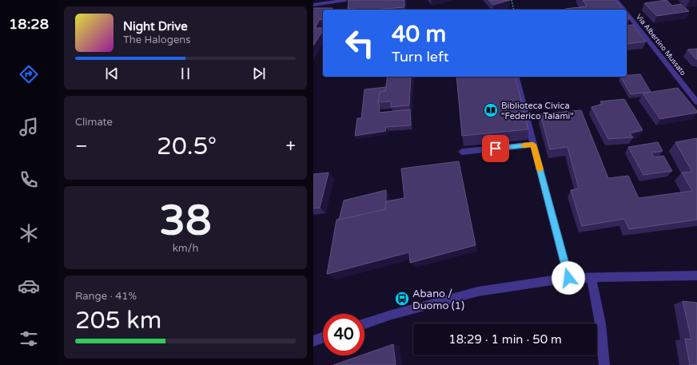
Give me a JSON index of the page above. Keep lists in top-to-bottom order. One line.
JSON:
{"streets":{"street":["Via Albertino Mussato"]},"places":{"library":["Biblioteca Civica \"Federico Talami\""],"bus stop":["Abano / Duomo (1)"]},"page":{"tabs":"18:28","turn":["40 m","Turn left"],"song":["Night Drive","The Halogens"],"tile":["Climate",["38","km/h"],["Range · 41%","205 km"]],"heat":["−","20.5°","+"],"limit":"40","trip":"18:29 · 1 min · 50 m"}}
